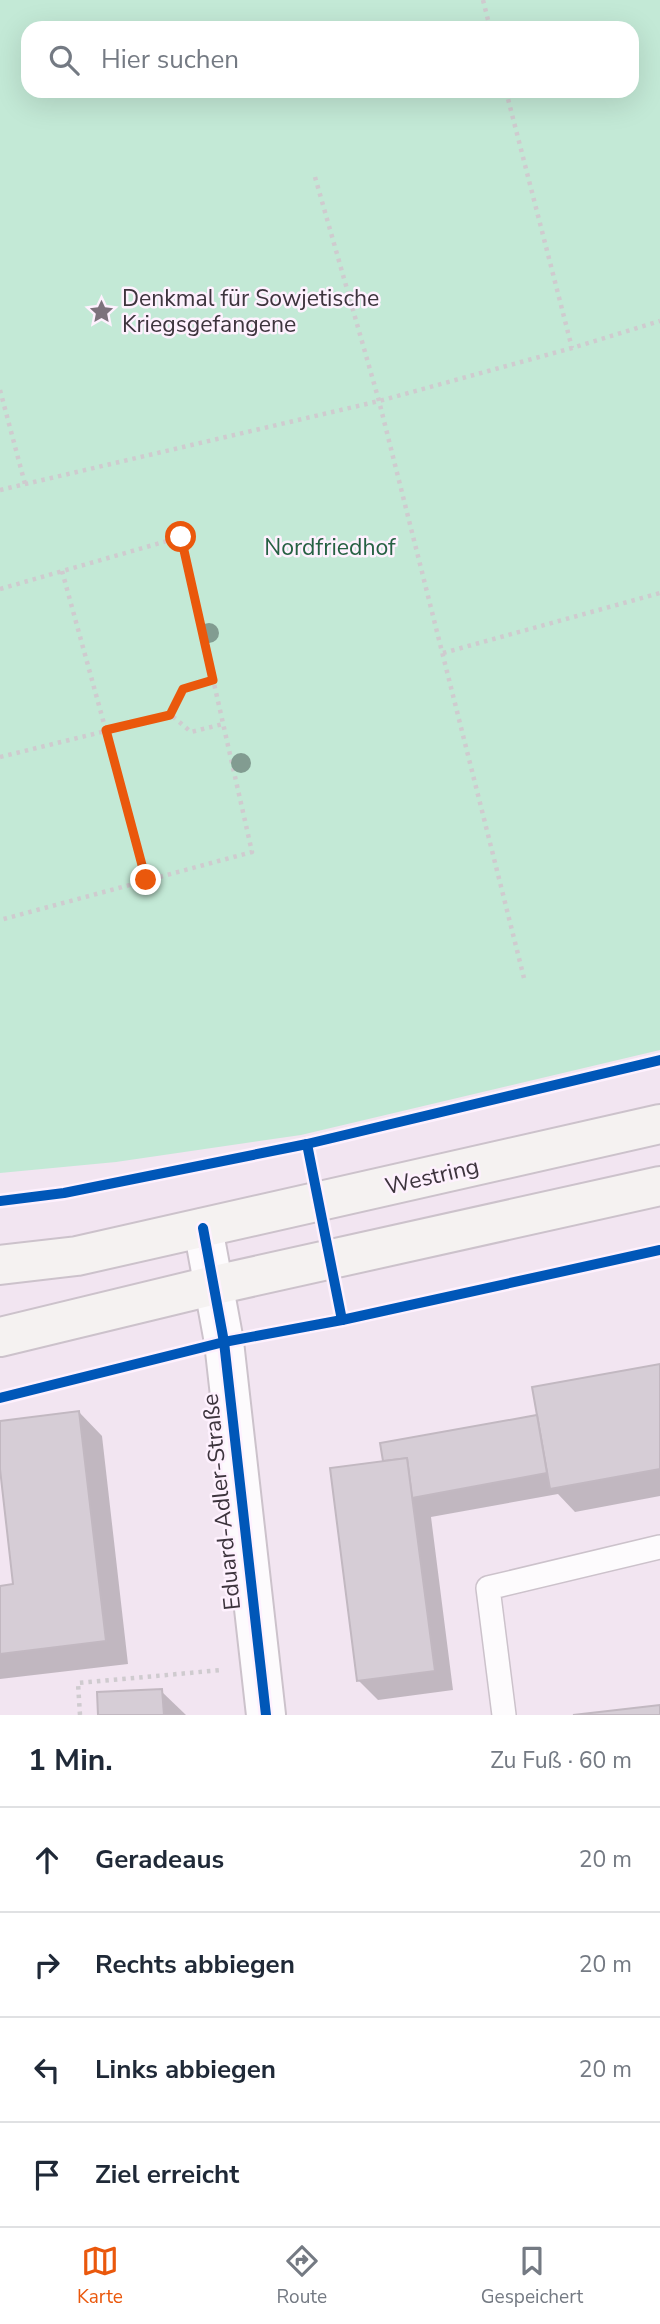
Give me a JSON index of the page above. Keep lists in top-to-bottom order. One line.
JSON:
{"streets":{"main road":["Westring"],"street":["Eduard-Adler-Straße"]},"parks":["Nordfriedhof"],"places":{"place":["Denkmal für Sowjetische Kriegsgefangene"]},"page":{"search":"Hier suchen","heading":["1 Min.","Zu Fuß · 60 m"],"list":[["Geradeaus","20 m"],["Rechts abbiegen","20 m"],["Links abbiegen","20 m"],"Ziel erreicht"],"nav":["Karte","Route","Gespeichert"]}}
